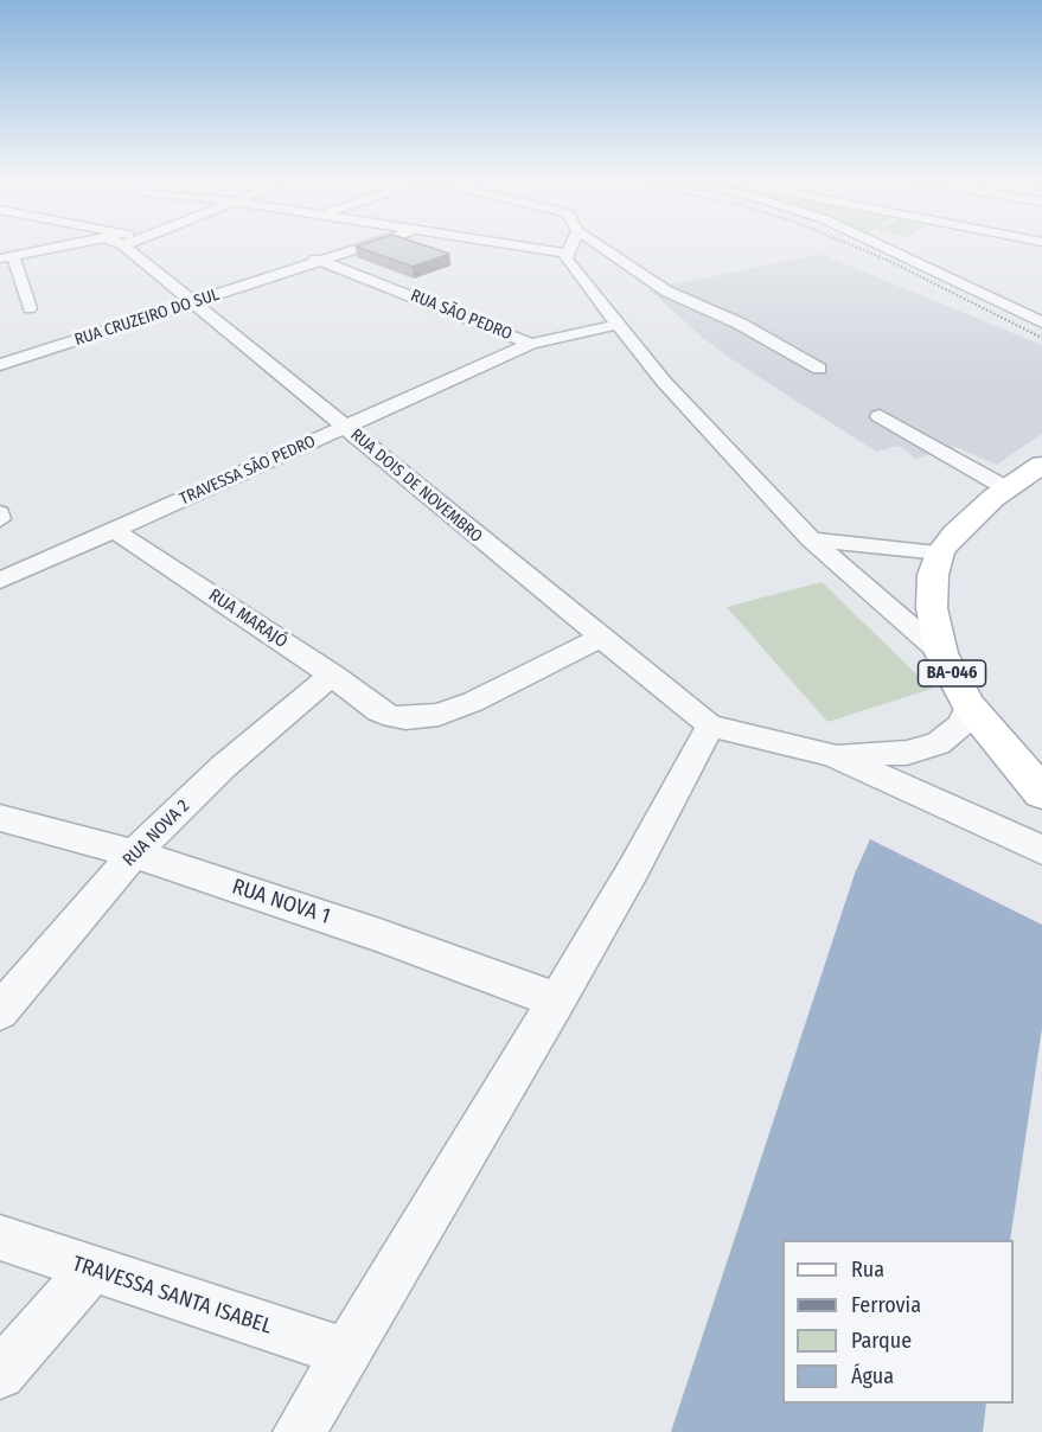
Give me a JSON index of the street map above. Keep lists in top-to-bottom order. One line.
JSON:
{"streets":{"main road":["BA-046"],"street":["RUA SÃO PEDRO","RUA CRUZEIRO DO SUL","TRAVESSA SÃO PEDRO","RUA DOIS DE NOVEMBRO","RUA MARAJÓ","RUA NOVA 2","RUA NOVA 1","TRAVESSA SANTA ISABEL"]},"crossings":[["RUA SÃO PEDRO","RUA CRUZEIRO DO SUL"],["RUA SÃO PEDRO","TRAVESSA SÃO PEDRO"],["RUA CRUZEIRO DO SUL","RUA DOIS DE NOVEMBRO"],["TRAVESSA SÃO PEDRO","RUA DOIS DE NOVEMBRO"],["TRAVESSA SÃO PEDRO","RUA MARAJÓ"],["RUA DOIS DE NOVEMBRO","RUA MARAJÓ"],["RUA MARAJÓ","RUA NOVA 2"],["RUA NOVA 2","RUA NOVA 1"]],"legend":["Rua","Ferrovia","Parque","Água"]}
